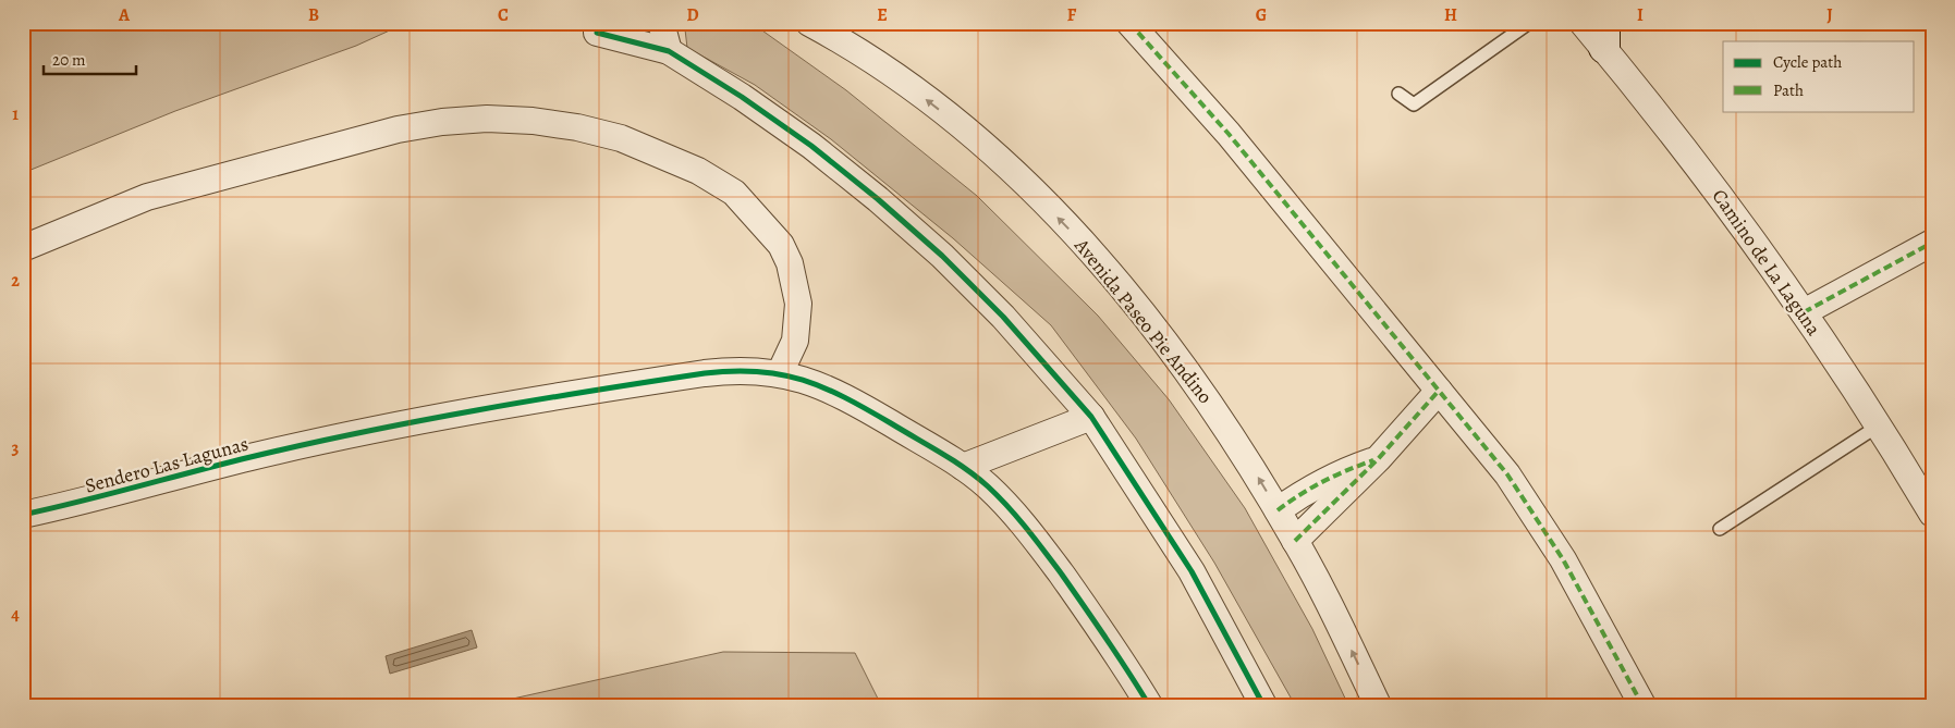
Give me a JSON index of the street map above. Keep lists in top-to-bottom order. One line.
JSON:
{"streets":{"street":["Camino de La Laguna","Avenida Paseo Pie Andino","Sendero Las Lagunas"]},"legend":["Cycle path","Path"],"scale_bar":"20 m","grid":{"columns":["A","B","C","D","E","F","G","H","I","J"],"rows":["1","2","3","4"]}}
